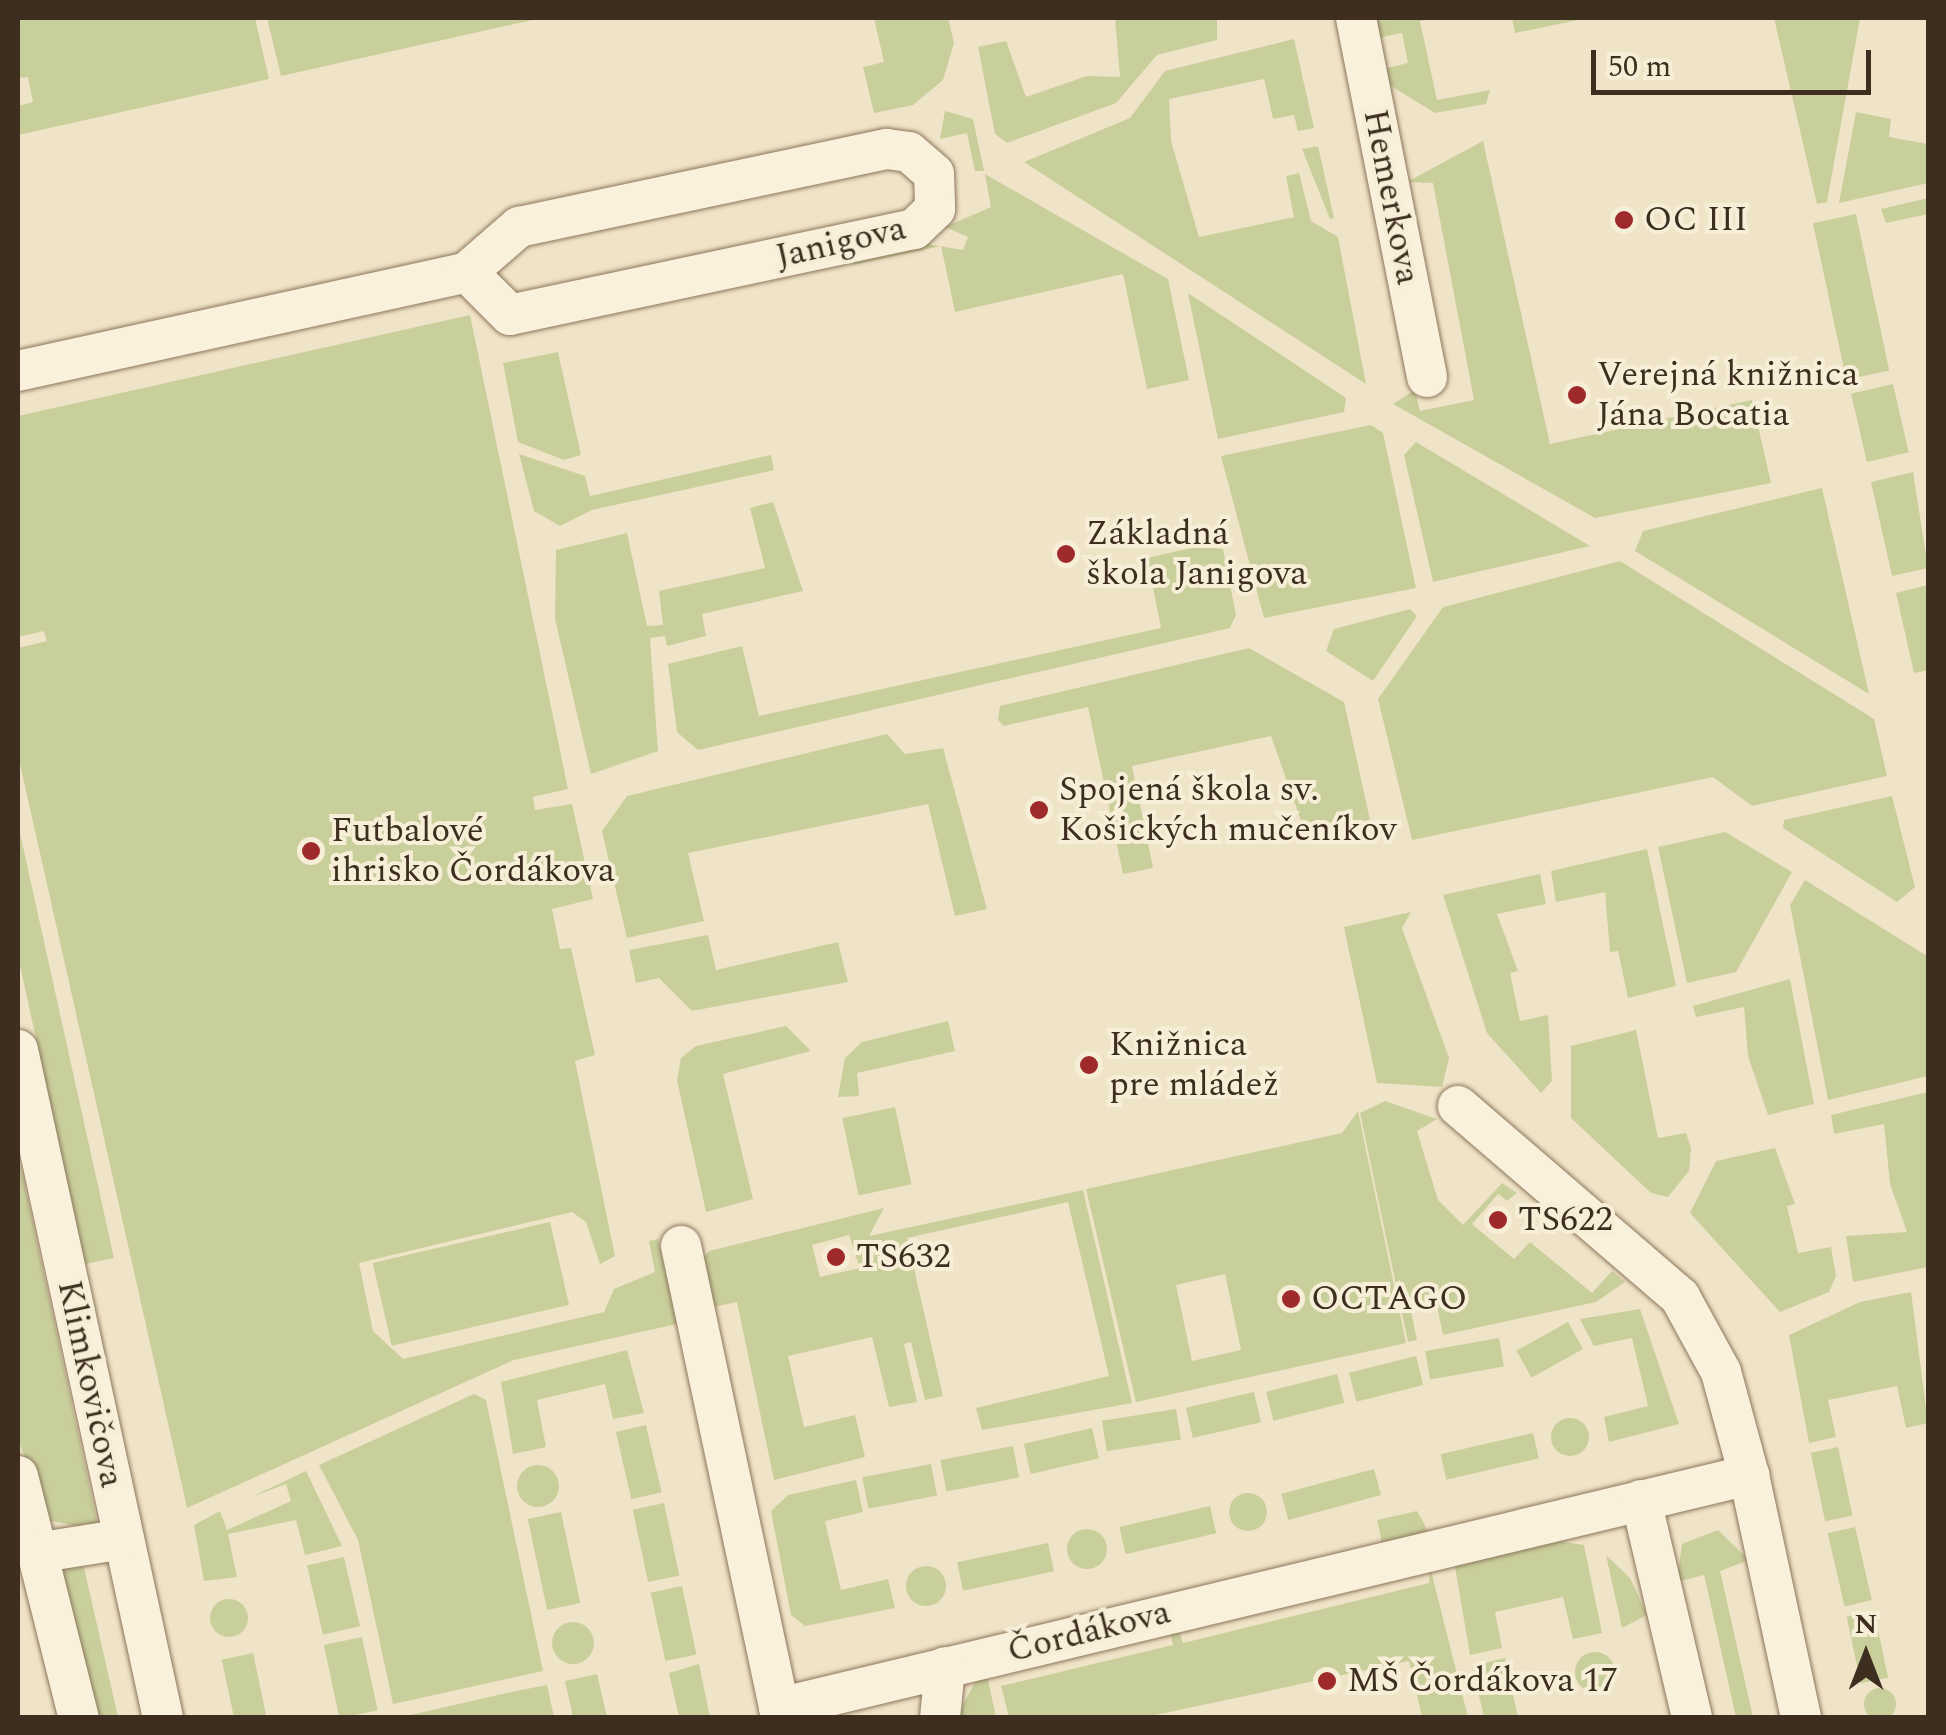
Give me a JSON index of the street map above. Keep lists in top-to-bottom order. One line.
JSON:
{"streets":{"street":["Hemerkova","Janigova","Klimkovičova","Čordákova"]},"places":["OC III","Verejná knižnica Jána Bocatia","Základná škola Janigova","Spojená škola sv. Košických mučeníkov","Futbalové ihrisko Čordákova","Knižnica pre mládež","TS622","TS632","OCTAGO","MŠ Čordákova 17"],"scale_bar":"50 m","north":"top"}
